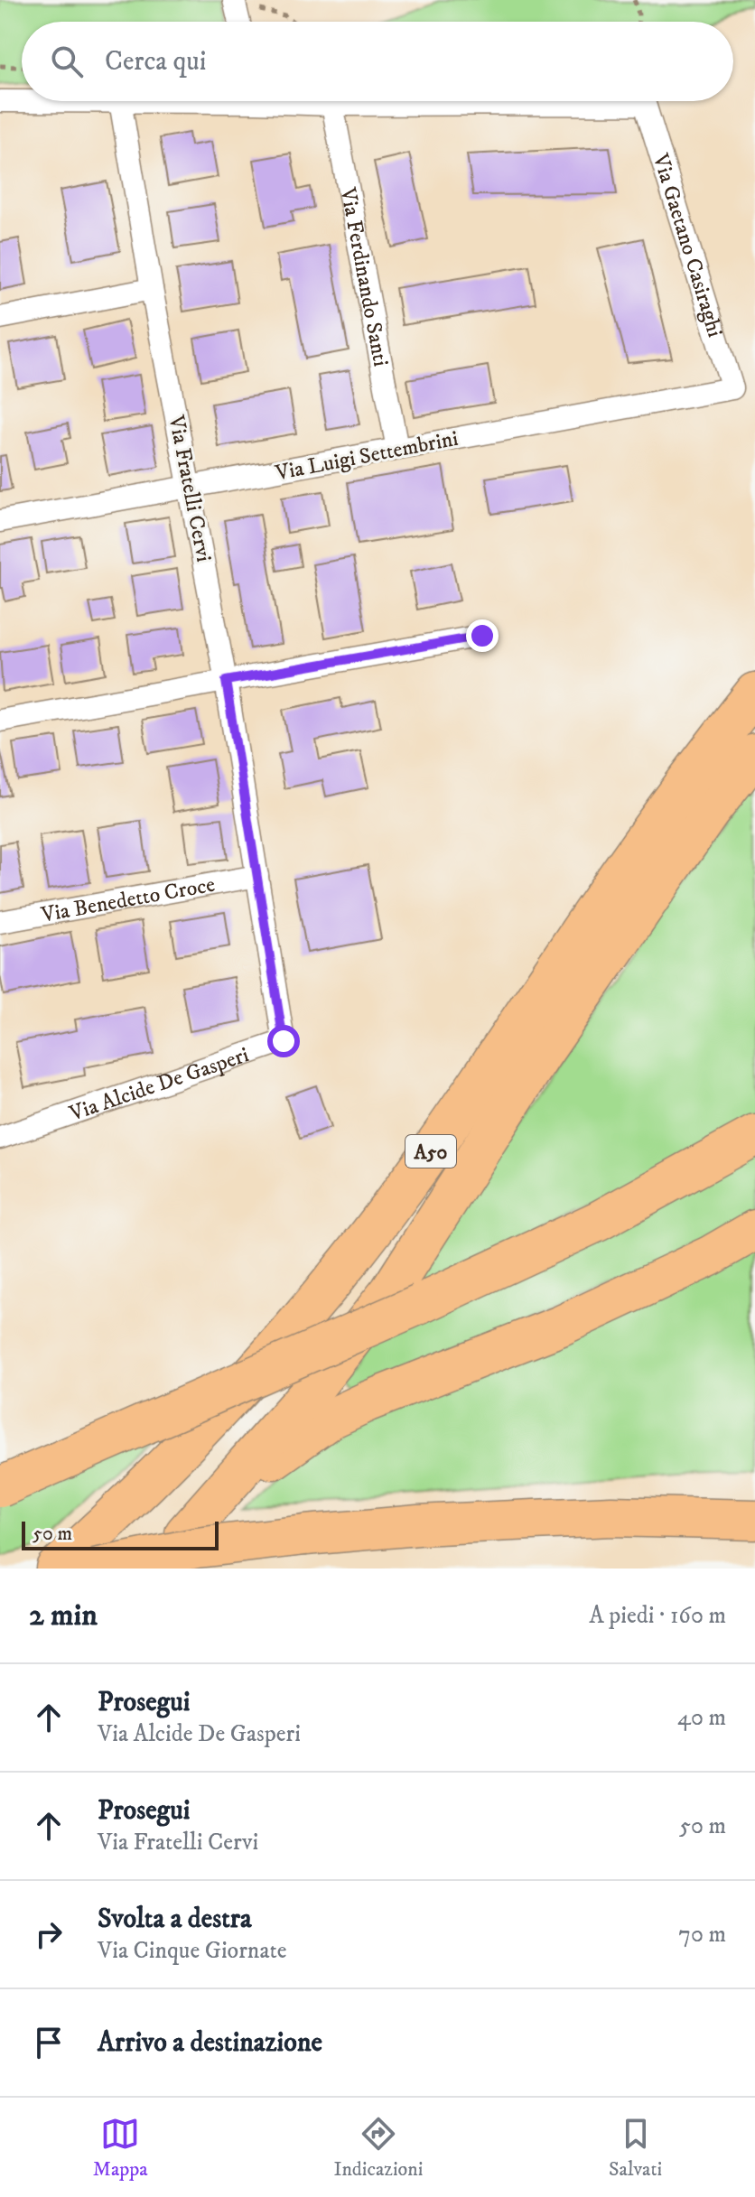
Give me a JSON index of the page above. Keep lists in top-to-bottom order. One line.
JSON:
{"streets":{"highway":["A50"],"street":["Via Gaetano Casiraghi","Via Ferdinando Santi","Via Luigi Settembrini","Via Fratelli Cervi","Via Benedetto Croce","Via Alcide De Gasperi"]},"crossings":[["Via Gaetano Casiraghi","Via Ferdinando Santi"],["Via Gaetano Casiraghi","Via Luigi Settembrini"],["Via Ferdinando Santi","Via Luigi Settembrini"],["Via Luigi Settembrini","Via Fratelli Cervi"],["Via Fratelli Cervi","Via Benedetto Croce"],["Via Fratelli Cervi","Via Alcide De Gasperi"],["Via Benedetto Croce","Via Alcide De Gasperi"]],"scale_bar":"50 m","page":{"search":"Cerca qui","scale":"50 m","heading":["2 min","A piedi · 160 m"],"list":[["Prosegui","Via Alcide De Gasperi","40 m"],["Prosegui","Via Fratelli Cervi","50 m"],["Svolta a destra","Via Cinque Giornate","70 m"],"Arrivo a destinazione"],"nav":["Mappa","Indicazioni","Salvati"]}}
